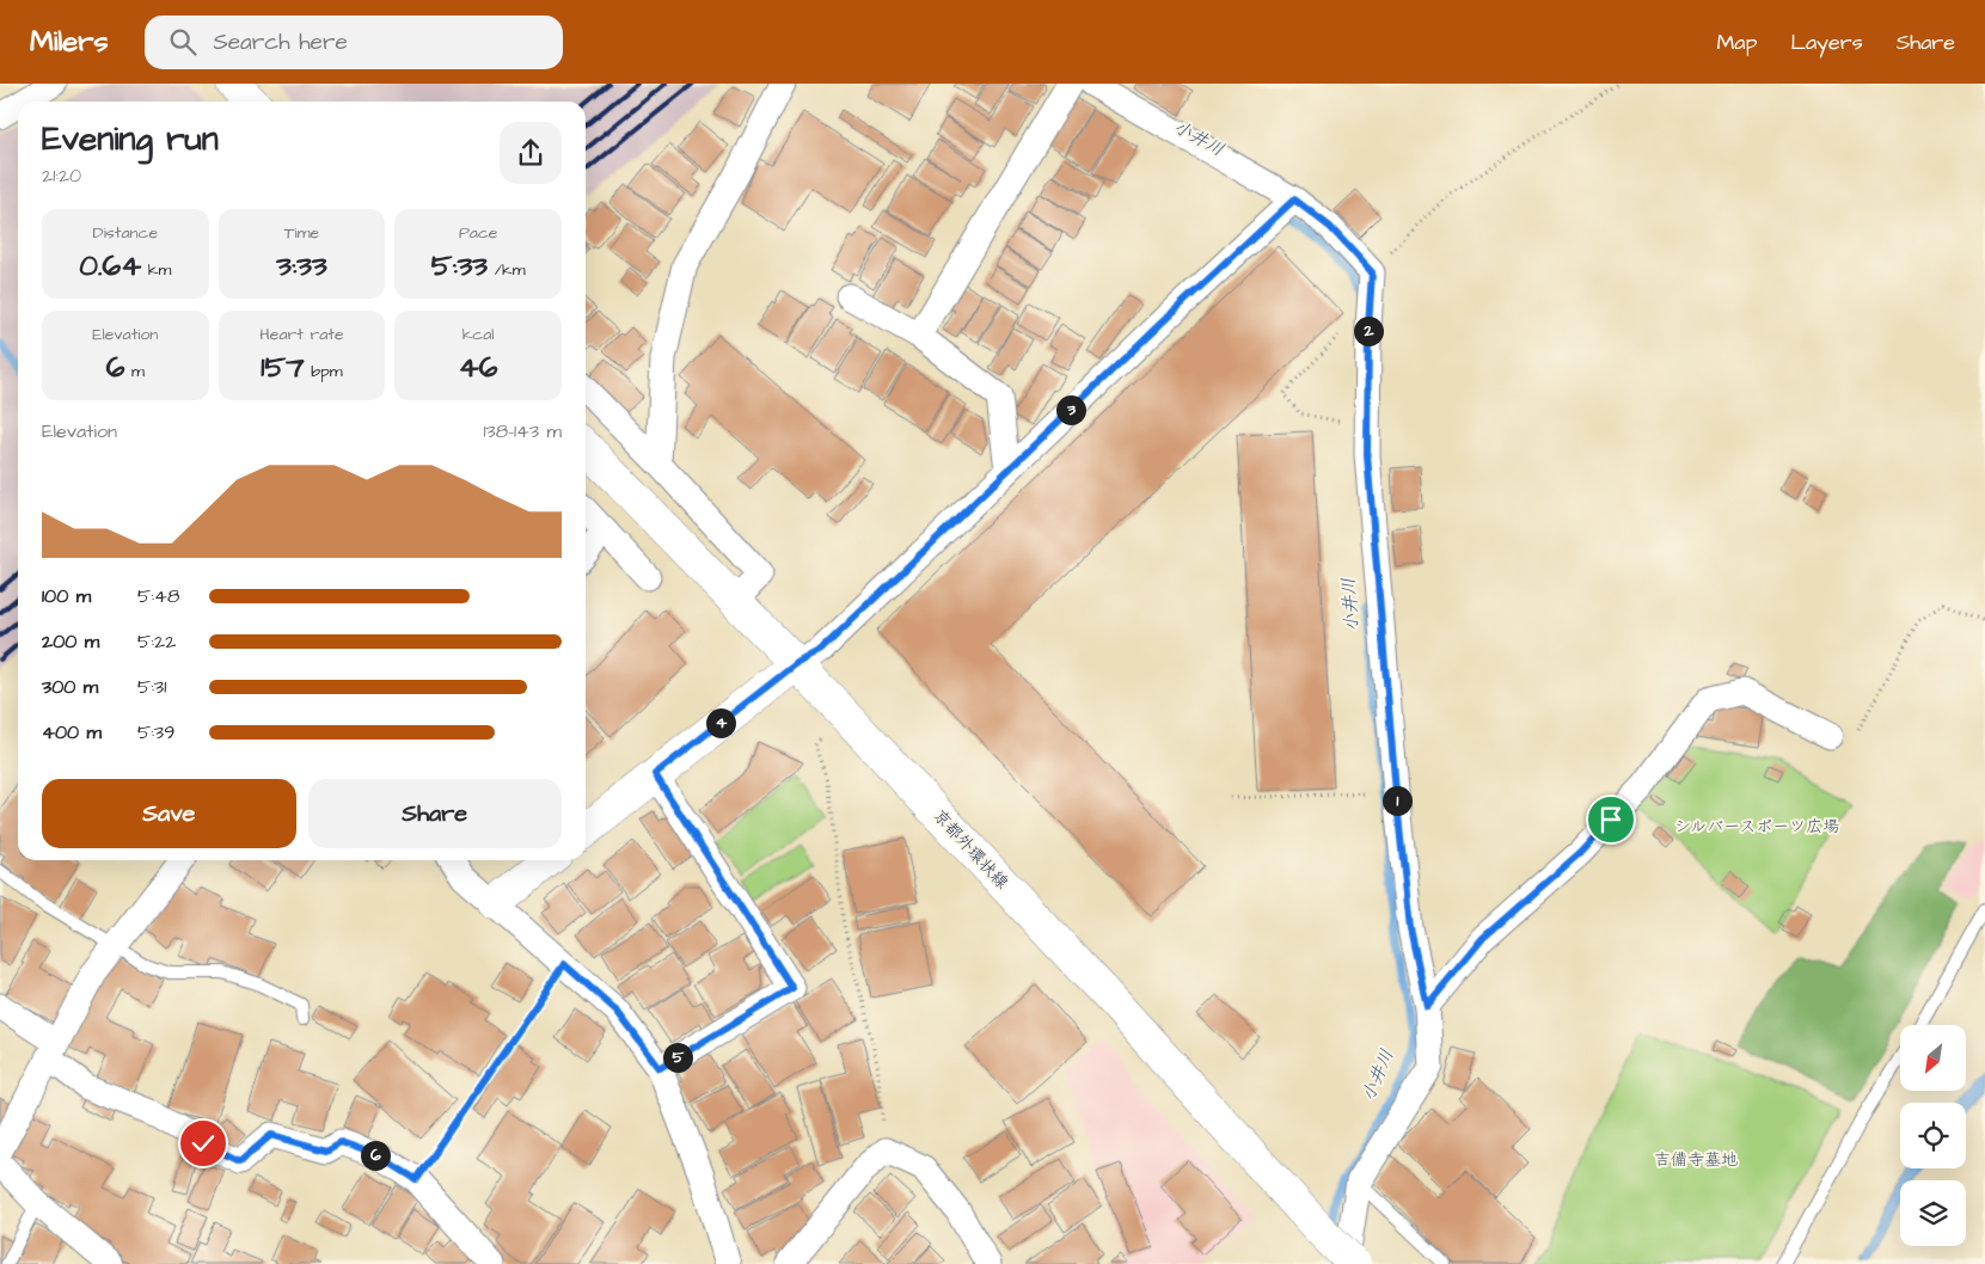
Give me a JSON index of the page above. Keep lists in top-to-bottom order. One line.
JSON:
{"streets":{"main road":["京都外環状線"]},"water":["小井川"],"parks":["シルバースポーツ広場","吉備寺墓地"],"north":"bottom left","page":{"header":"Milers","search":"Search here","nav":["Map","Layers","Share"],"heading":["Evening run","21:20"],"stats":[["Distance","0.64 km"],["Time","3:33"],["Pace","5:33 /km"],["Elevation","6 m"],["Heart rate","157 bpm"],["kcal","46"]],"pins":["2","3","4","1","5","6"],"chart":["Elevation","138–143 m"],"list":[{"name":"100 m","note":"5:48"},{"name":"200 m","note":"5:22"},{"name":"300 m","note":"5:31"},{"name":"400 m","note":"5:39"}],"buttons":["Save","Share"]}}
